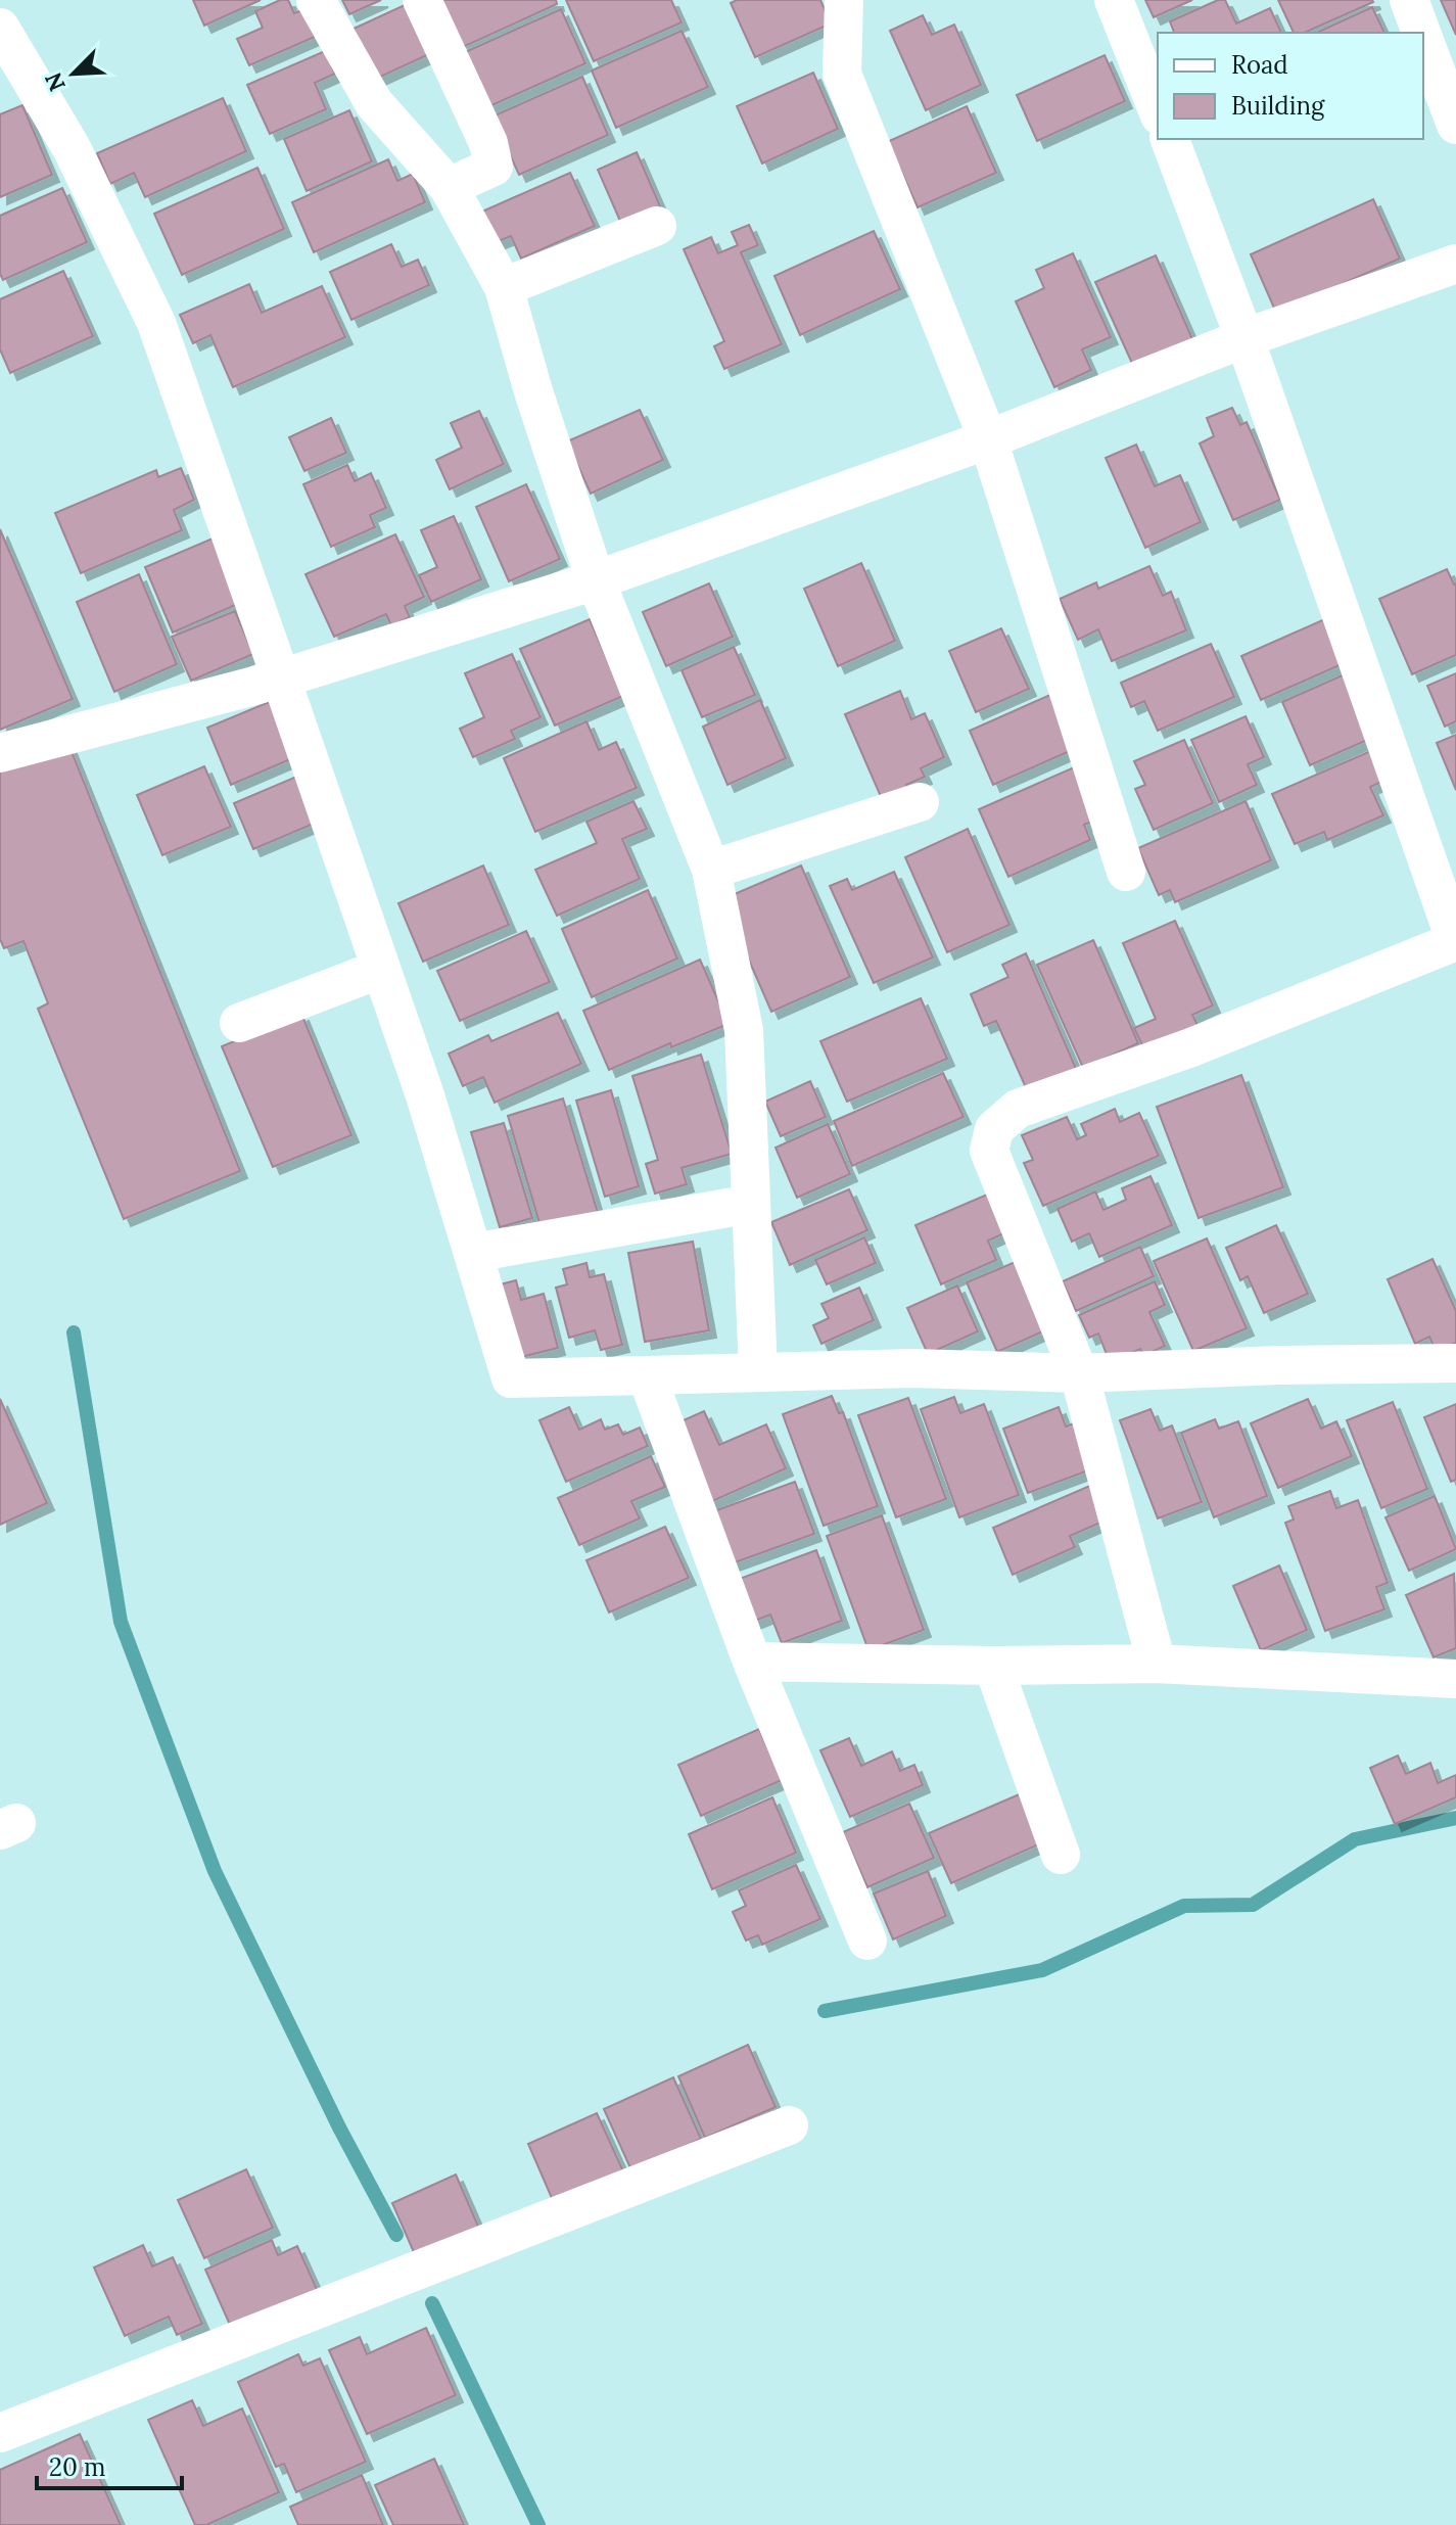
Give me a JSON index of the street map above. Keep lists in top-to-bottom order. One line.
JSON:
{"legend":["Road","Building"],"scale_bar":"20 m","north":"bottom left"}
